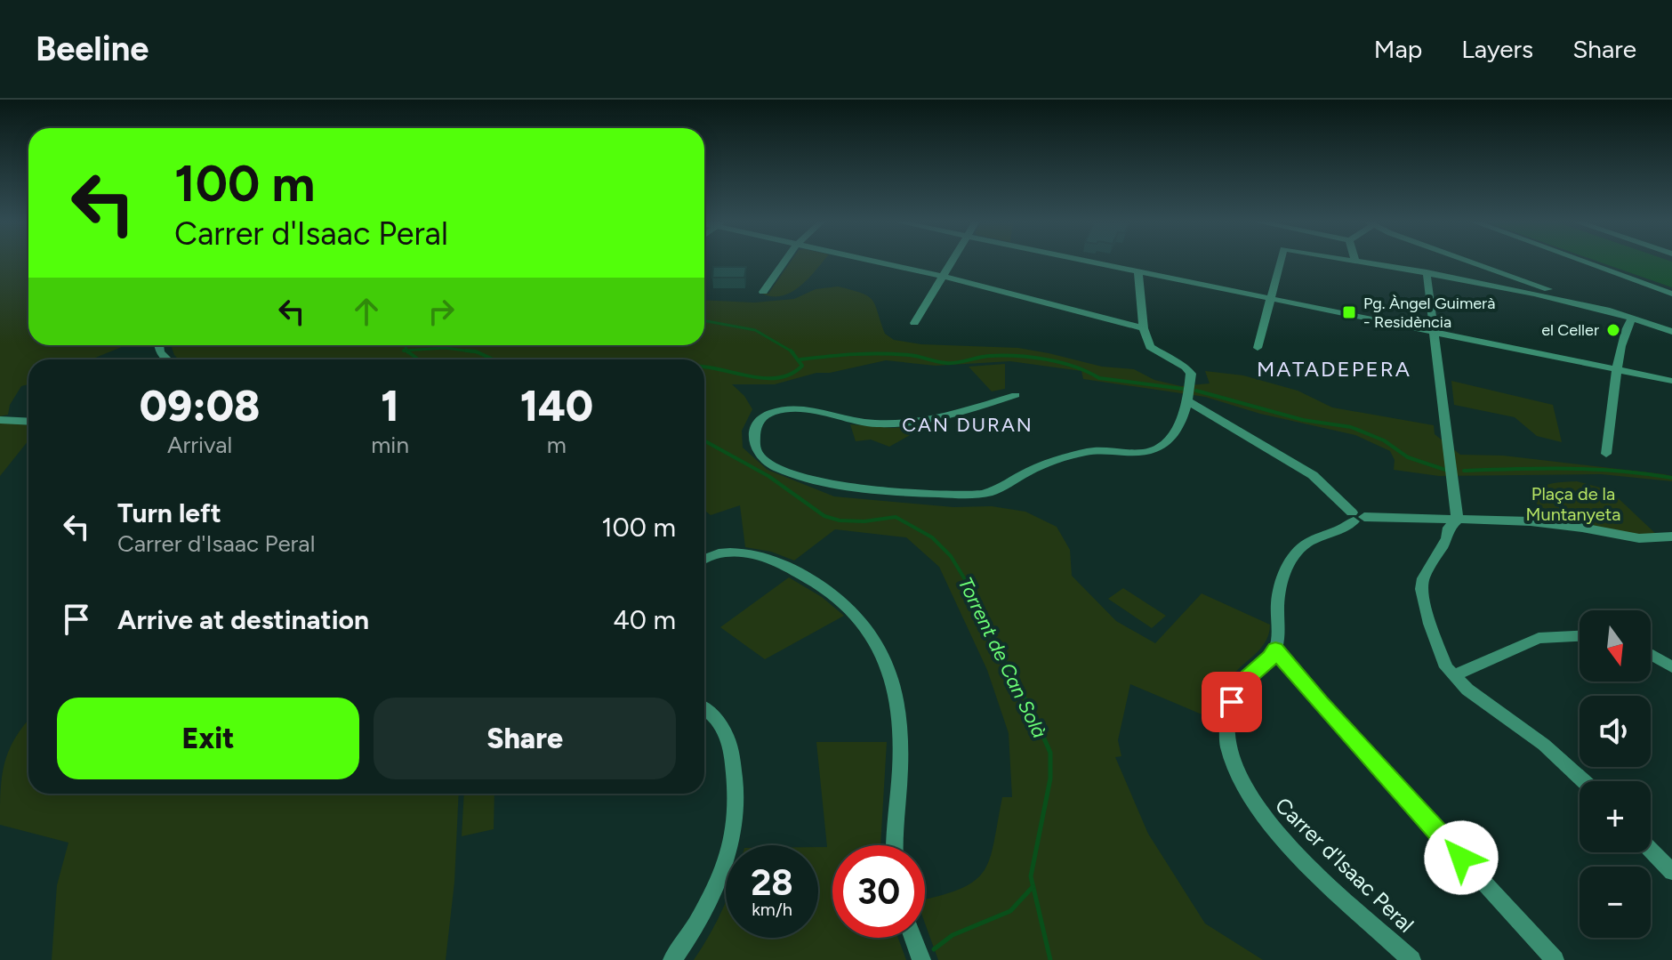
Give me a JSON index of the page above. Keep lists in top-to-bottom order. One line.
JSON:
{"streets":{"street":["Carrer d'Isaac Peral"]},"districts":["MATADEPERA","CAN DURAN"],"water":["Torrent de Can Solà"],"parks":["Plaça de la Muntanyeta"],"places":{"transit":["Pg. Àngel Guimerà - Residència"],"other":["el Celler"]},"north":"bottom","page":{"header":"Beeline","nav":["Map","Layers","Share"],"turn":["100 m","Carrer d'Isaac Peral"],"eta":["09:08","Arrival","1","min","140","m"],"list":[{"name":"Turn left","note":"Carrer d'Isaac Peral","value":"100 m"},{"name":"Arrive at destination","value":"40 m"}],"map_buttons":["+","−"],"buttons":["Exit","Share"],"speed":"28 km/h","limit":"30"}}
